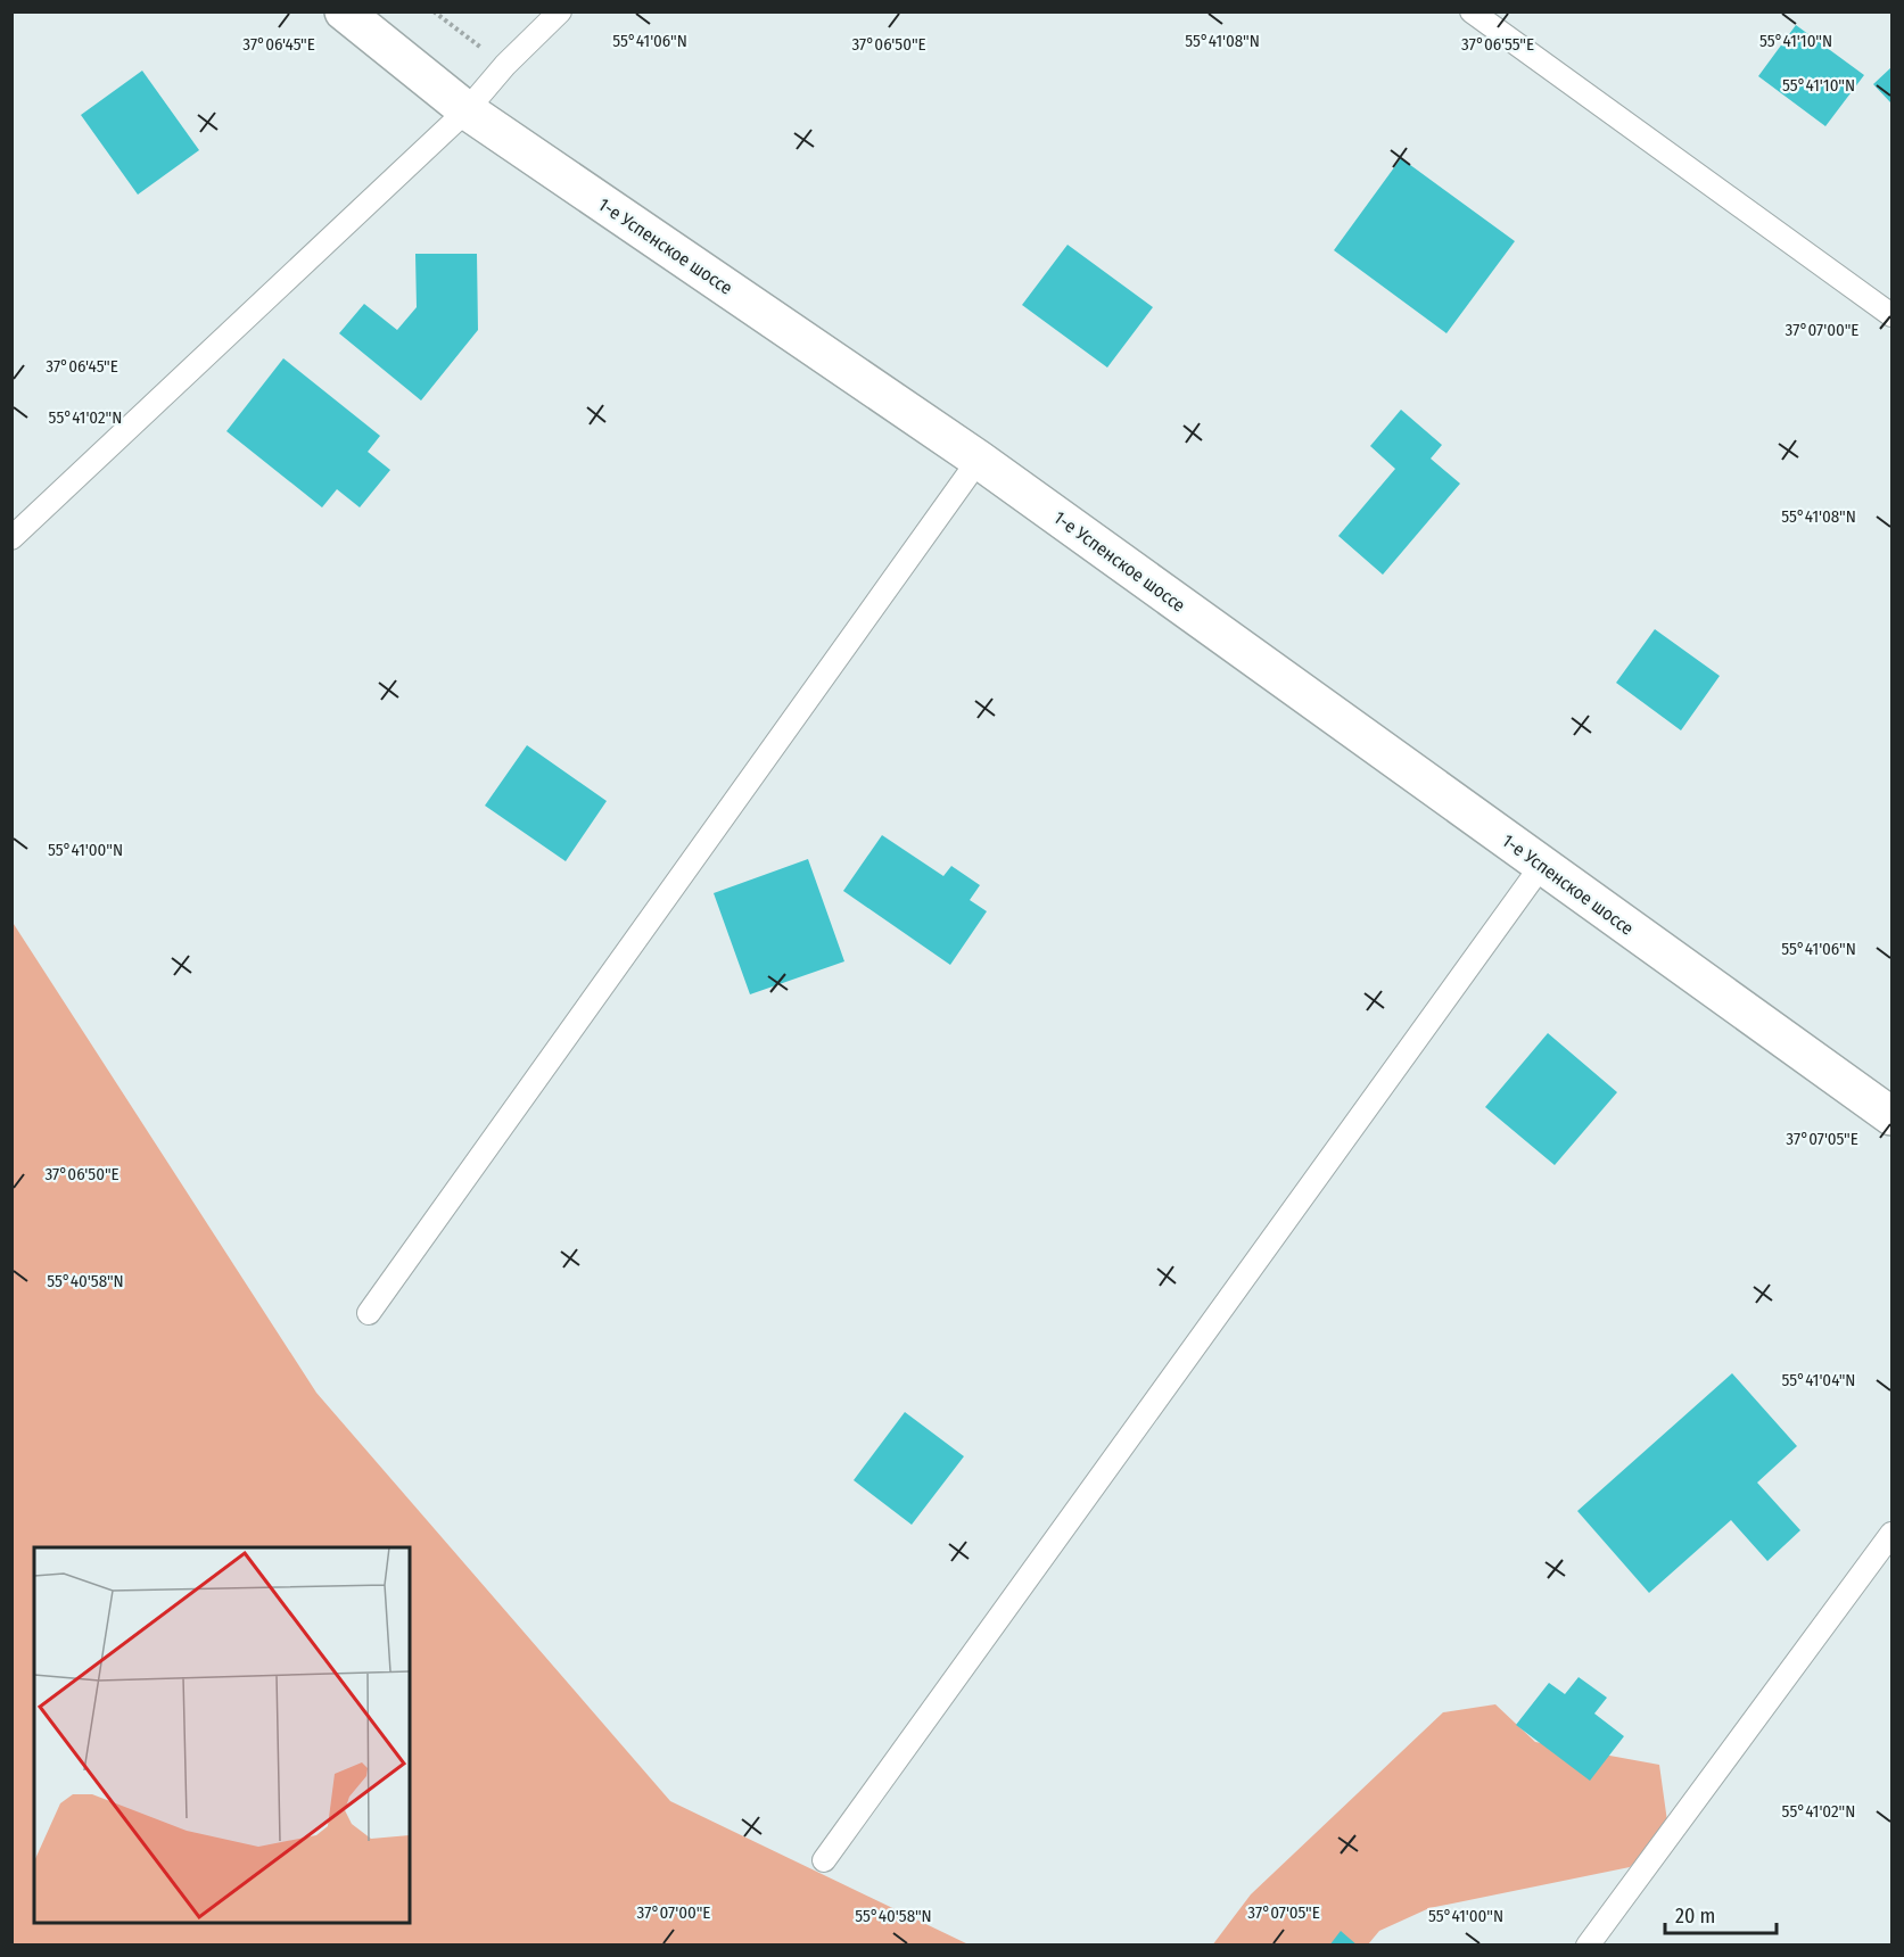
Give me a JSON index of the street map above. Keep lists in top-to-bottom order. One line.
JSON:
{"streets":{"main road":["1-е Успенское шоссе"]},"scale_bar":"20 m","coordinates":["55°41'10\"N","55°41'06\"N","55°41'08\"N","37°06'45\"E","37°06'50\"E","37°06'55\"E","37°07'00\"E","55°41'02\"N","55°41'00\"N","37°07'05\"E","55°40'58\"N","55°41'04\"N"]}
